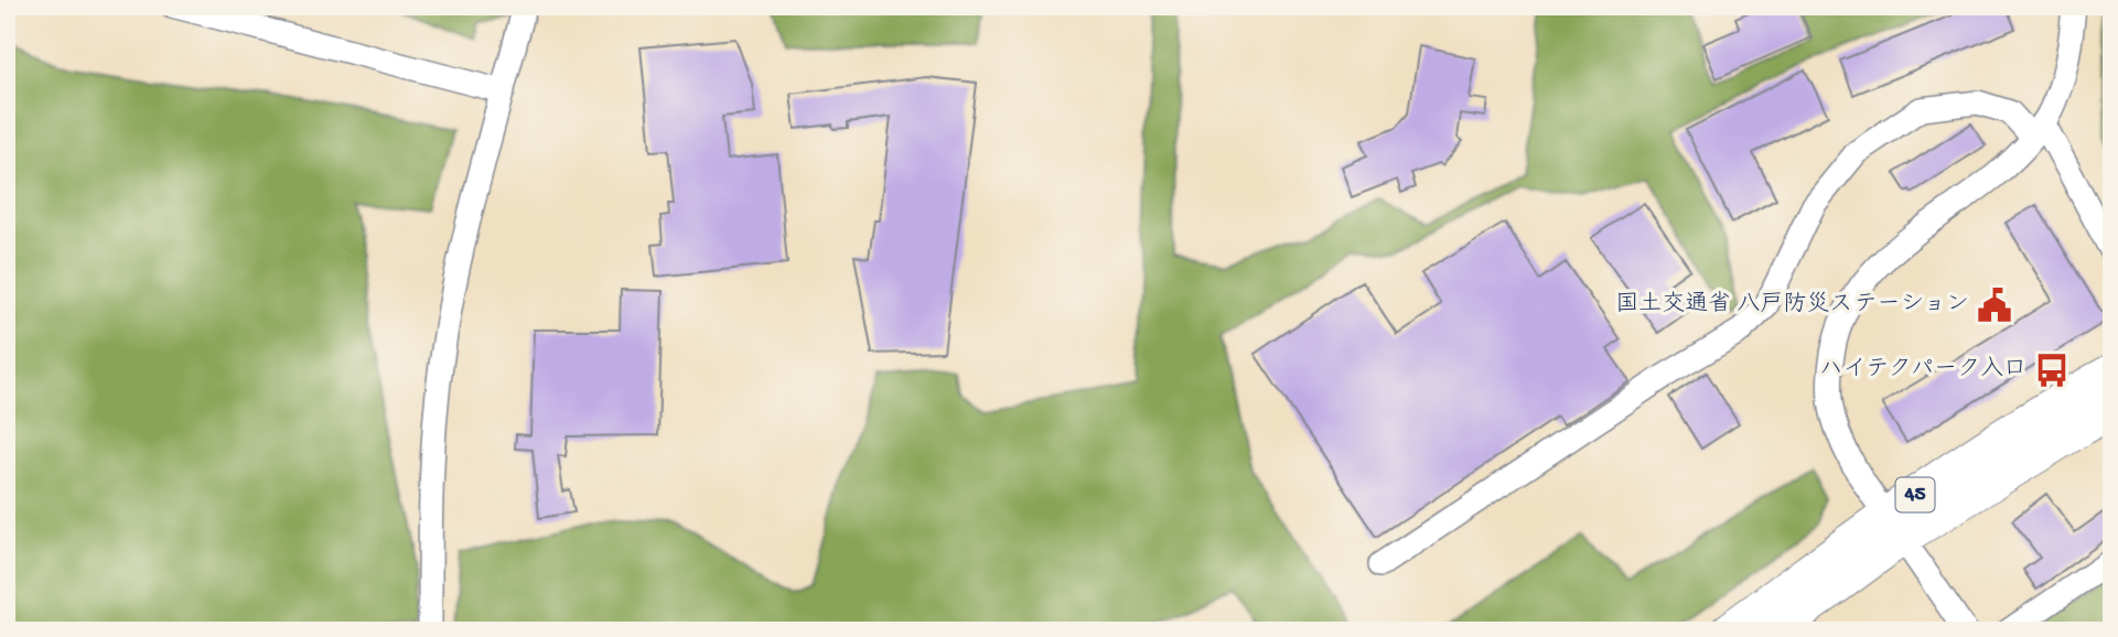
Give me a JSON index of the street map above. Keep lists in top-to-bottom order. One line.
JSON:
{"streets":{"highway":["45"]},"places":{"public building":["国土交通省 八戸防災ステーション"],"bus stop":["ハイテクパーク入口"]}}
